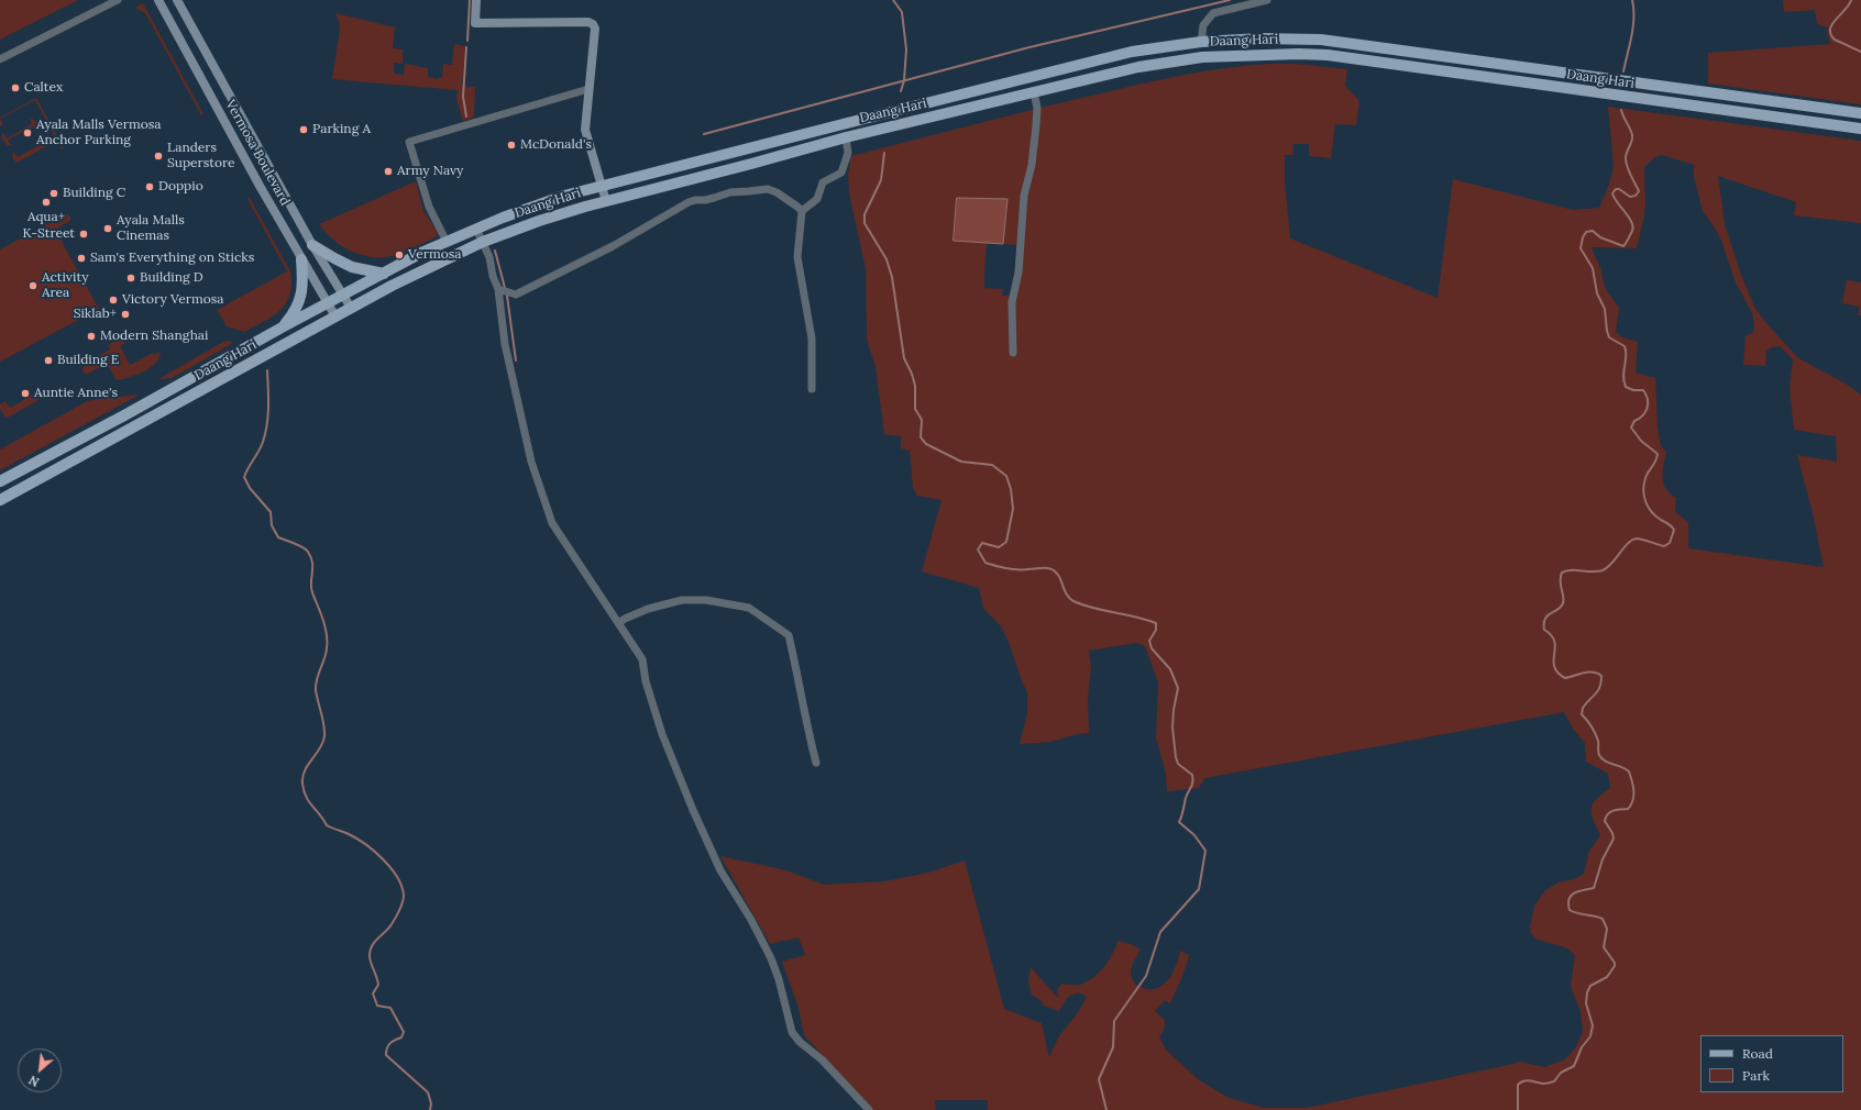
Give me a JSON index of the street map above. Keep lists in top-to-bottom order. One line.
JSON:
{"streets":{"main road":["Daang Hari","Vermosa Boulevard"]},"crossings":[["Daang Hari","Vermosa Boulevard"]],"places":["Caltex","Parking A","Ayala Malls Vermosa Anchor Parking","McDonald's","Landers Superstore","Army Navy","Doppio","Building C","Aqua+","Ayala Malls Cinemas","K-Street","Vermosa","Sam's Everything on Sticks","Building D","Activity Area","Victory Vermosa","Siklab+","Modern Shanghai","Building E","Auntie Anne's"],"legend":["Road","Park"],"north":"bottom left"}
